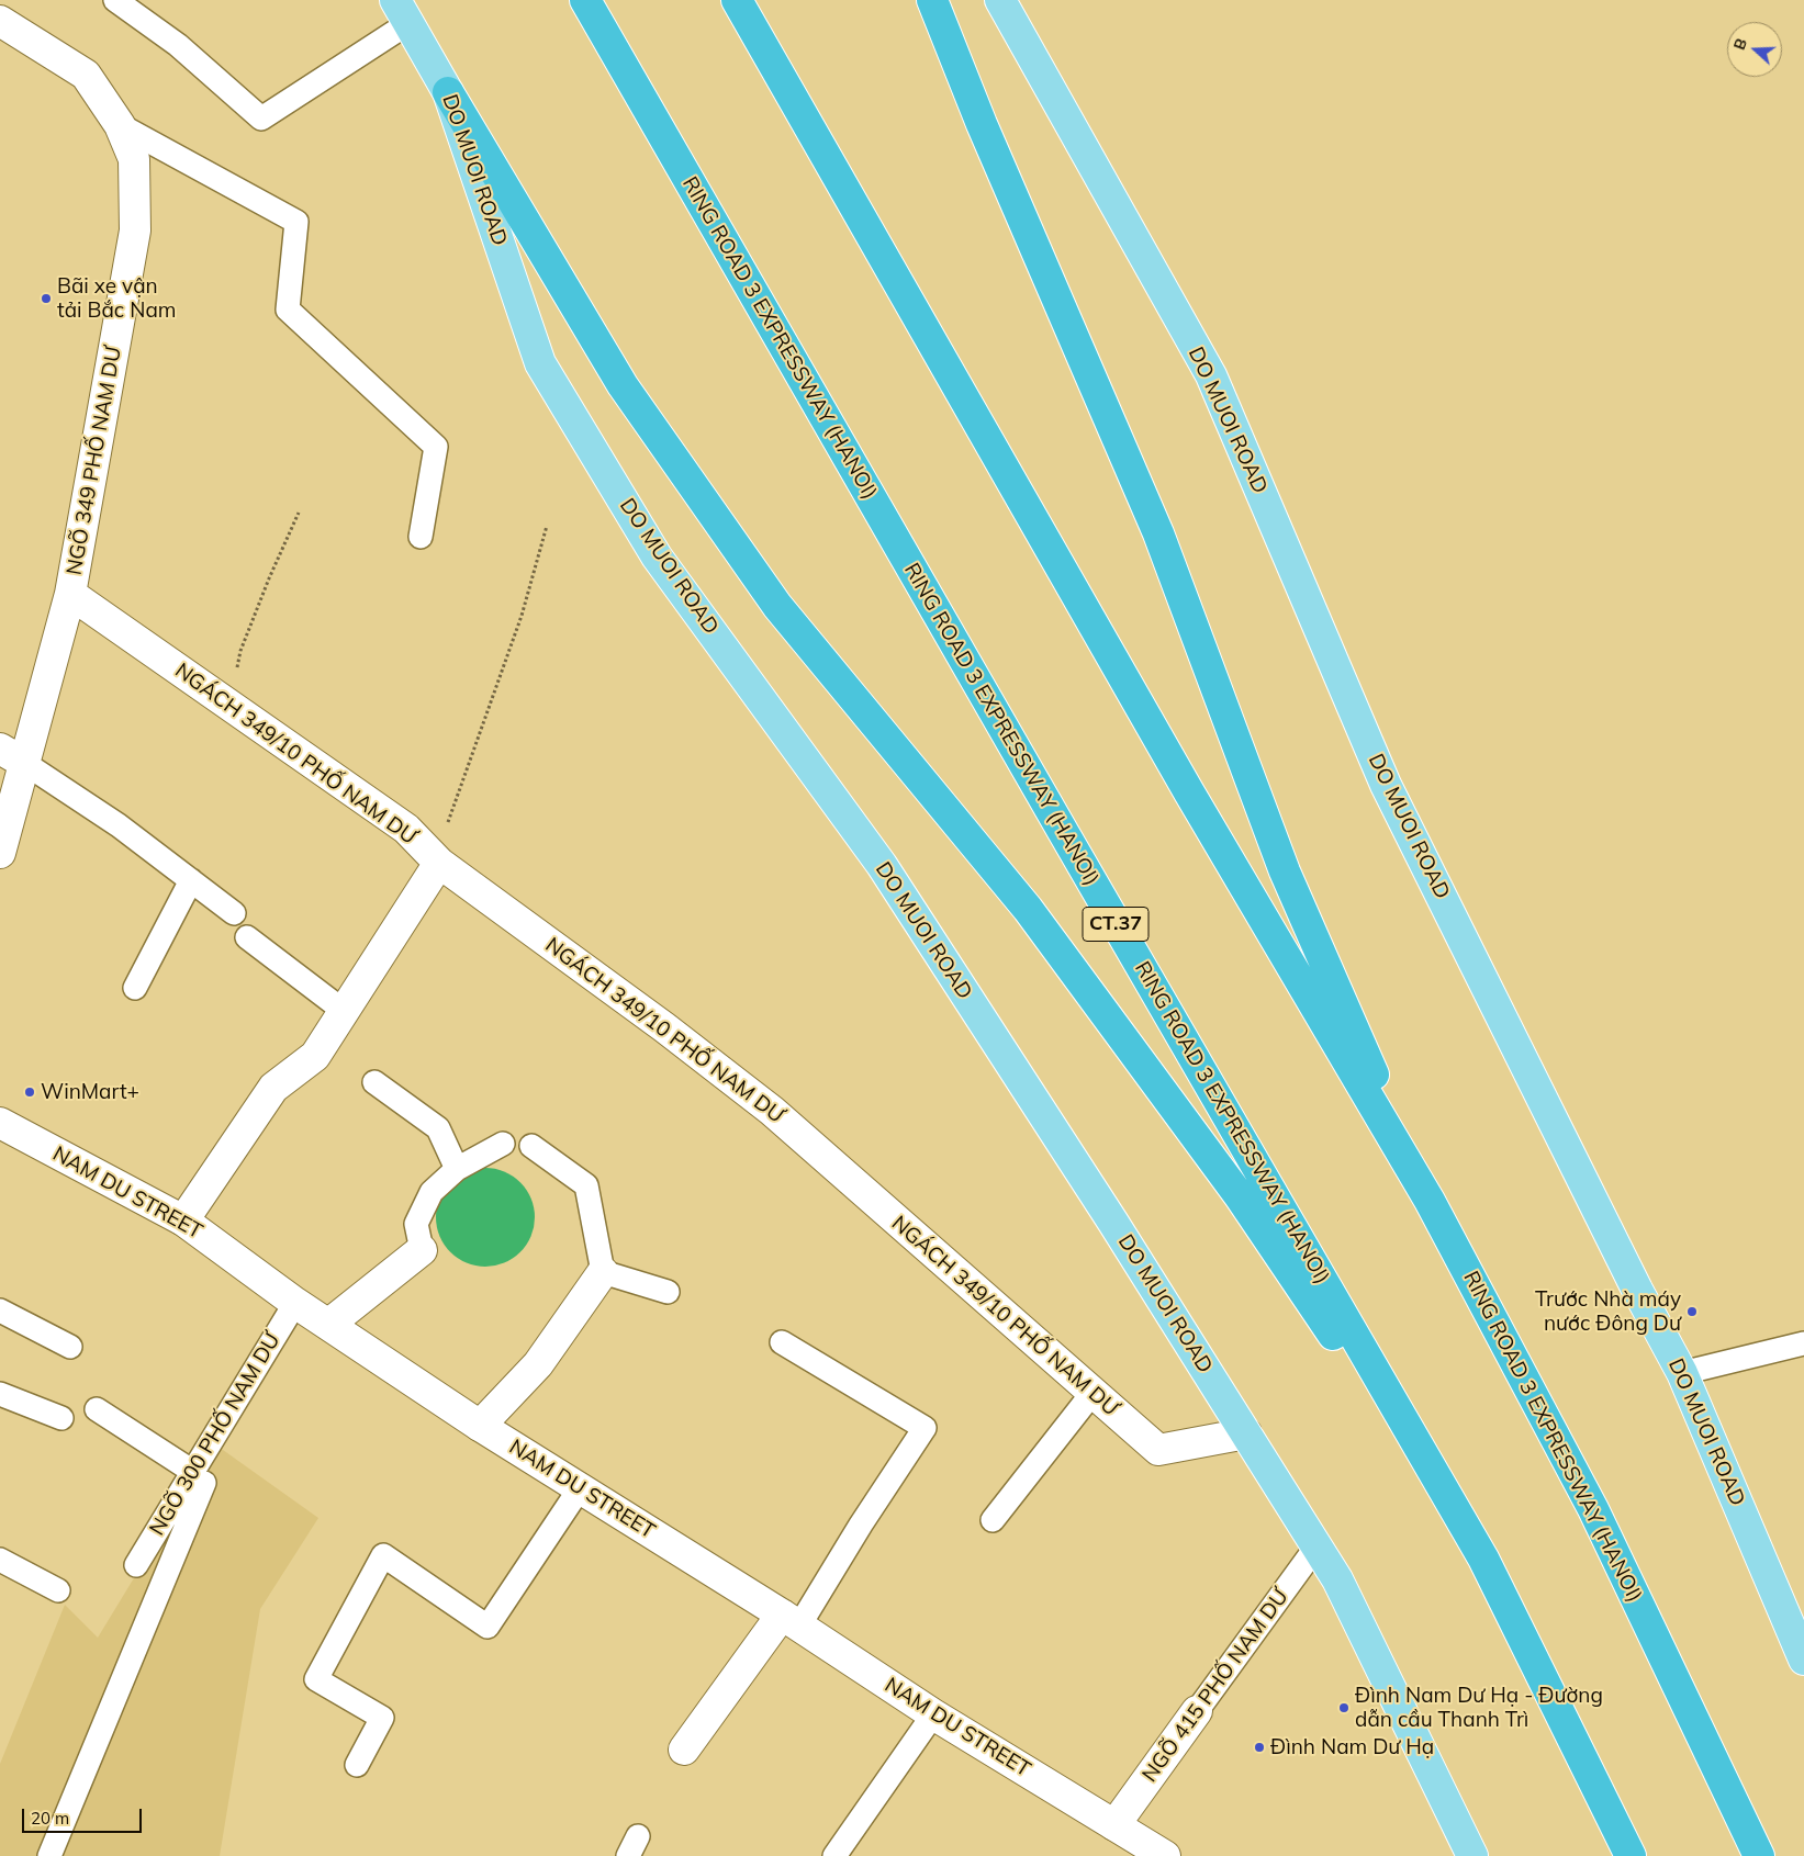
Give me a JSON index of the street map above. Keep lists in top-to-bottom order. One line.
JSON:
{"streets":{"highway":["RING ROAD 3 EXPRESSWAY (HANOI)","CT.37"],"main road":["DO MUOI ROAD"],"street":["NGÕ 349 PHỐ NAM DƯ","NGÁCH 349/10 PHỐ NAM DƯ","NAM DU STREET","NGÕ 415 PHỐ NAM DƯ"],"lane":["NGÕ 300 PHỐ NAM DƯ"]},"crossings":[["DO MUOI ROAD","NGÁCH 349/10 PHỐ NAM DƯ"],["DO MUOI ROAD","NGÕ 415 PHỐ NAM DƯ"],["NGÕ 349 PHỐ NAM DƯ","NGÁCH 349/10 PHỐ NAM DƯ"],["NAM DU STREET","NGÕ 300 PHỐ NAM DƯ"],["NAM DU STREET","NGÕ 415 PHỐ NAM DƯ"]],"places":["Bãi xe vận tải Bắc Nam","WinMart+","Trước Nhà máy nước Đông Dư","Đình Nam Dư Hạ - Đường dẫn cầu Thanh Trì","Đình Nam Dư Hạ"],"scale_bar":"20 m","north":"left"}
